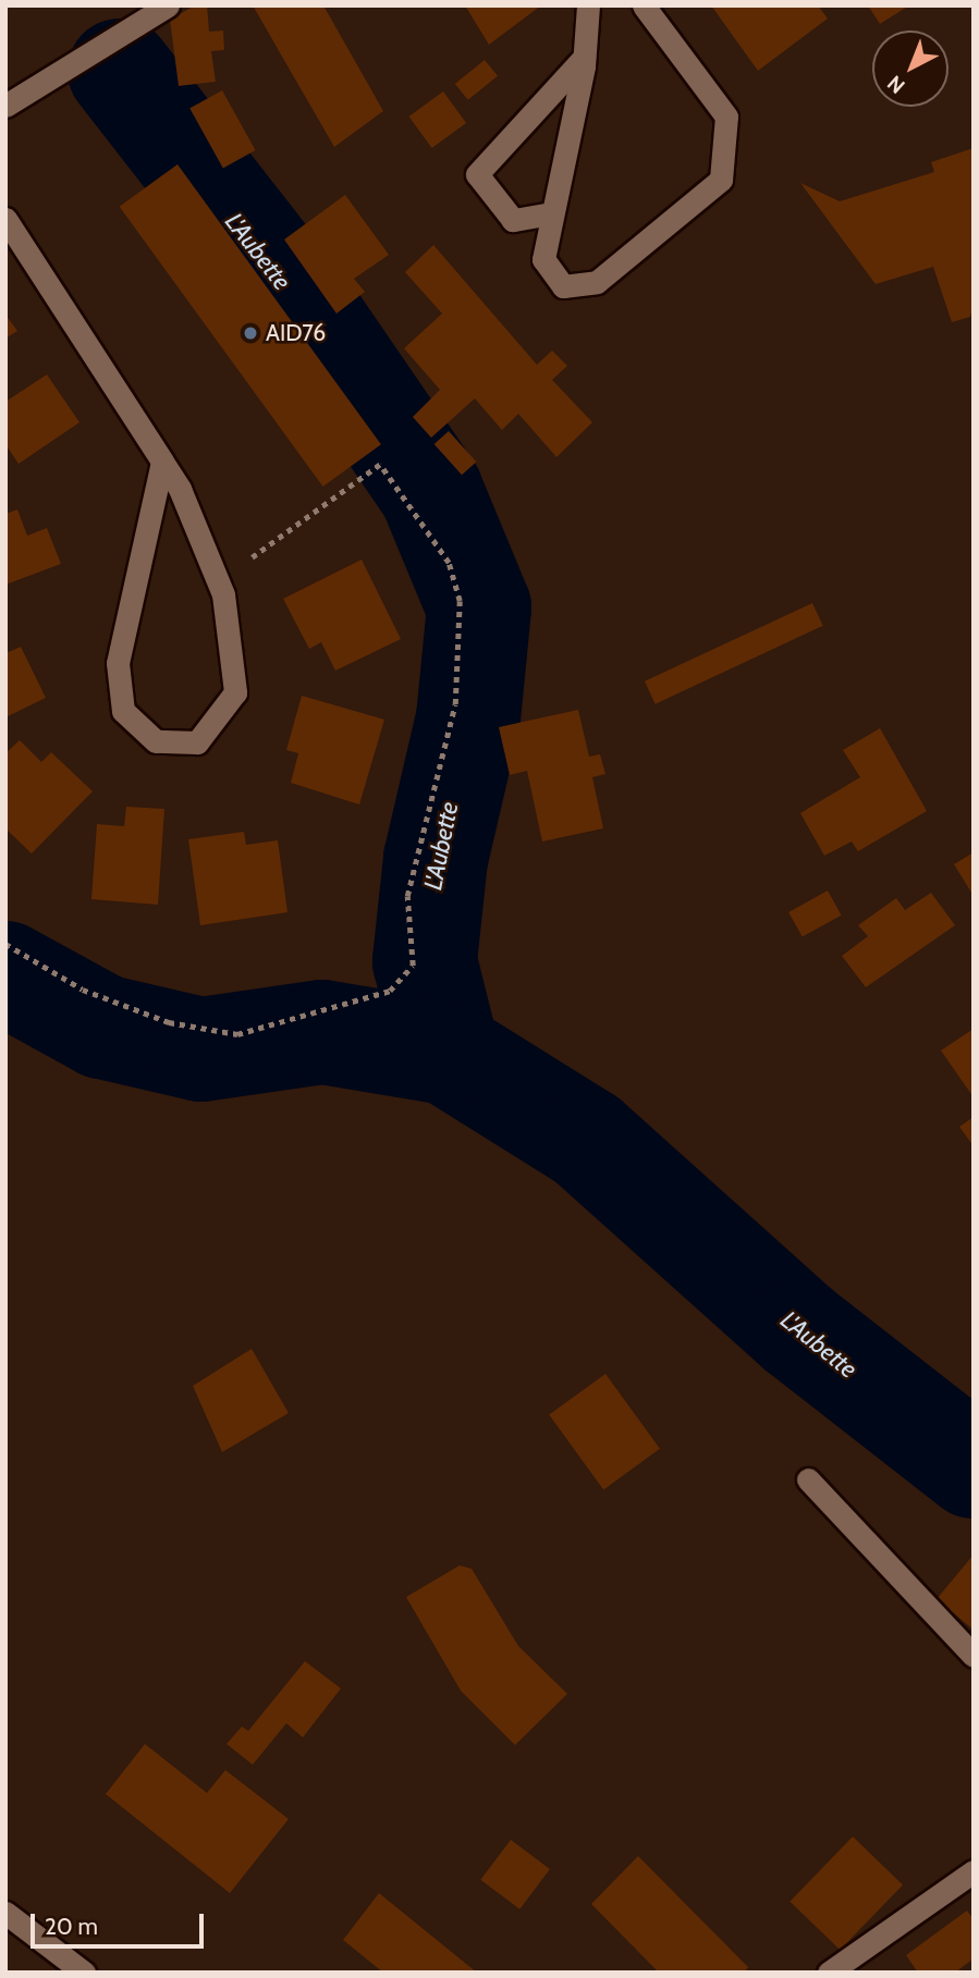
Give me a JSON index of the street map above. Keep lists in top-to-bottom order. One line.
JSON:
{"water":["L'Aubette"],"places":["AID76"],"scale_bar":"20 m","north":"bottom left"}
